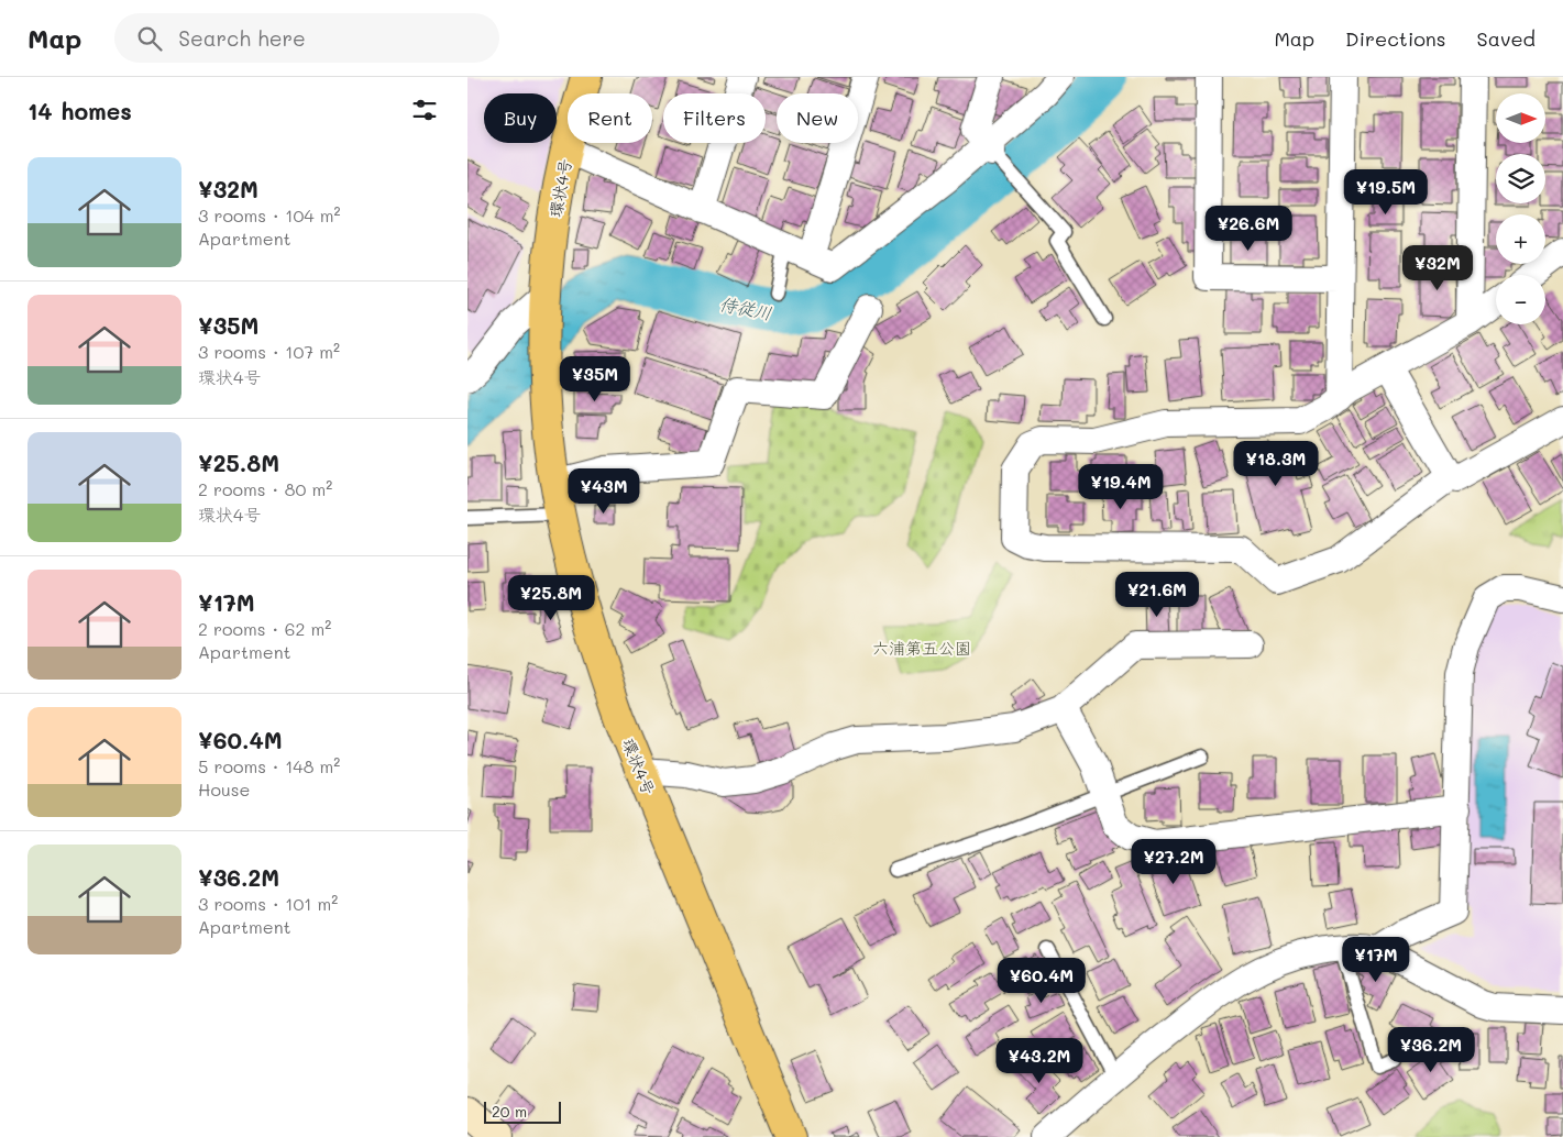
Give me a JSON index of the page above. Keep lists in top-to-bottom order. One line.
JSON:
{"streets":{"main road":["環状4号"]},"water":["侍従川"],"parks":["六浦第五公園"],"scale_bar":"20 m","north":"right","page":{"header":"Map","search":"Search here","nav":["Map","Directions","Saved"],"heading":"14 homes","map_buttons":["+","−"],"chip":["Buy","Rent","Filters","New"],"list":[{"name":"¥32M","note":"3 rooms · 104 m² · Apartment"},{"name":"¥35M","note":"3 rooms · 107 m² · 環状4号"},{"name":"¥25.8M","note":"2 rooms · 80 m² · 環状4号"},{"name":"¥17M","note":"2 rooms · 62 m² · Apartment"},{"name":"¥60.4M","note":"5 rooms · 148 m² · House"},{"name":"¥36.2M","note":"3 rooms · 101 m² · Apartment"}],"price":["¥19.5M","¥26.6M","¥32M","¥35M","¥18.3M","¥19.4M","¥43M","¥21.6M","¥25.8M","¥27.2M","¥17M","¥60.4M","¥36.2M","¥43.2M"],"scale":"20 m"}}
